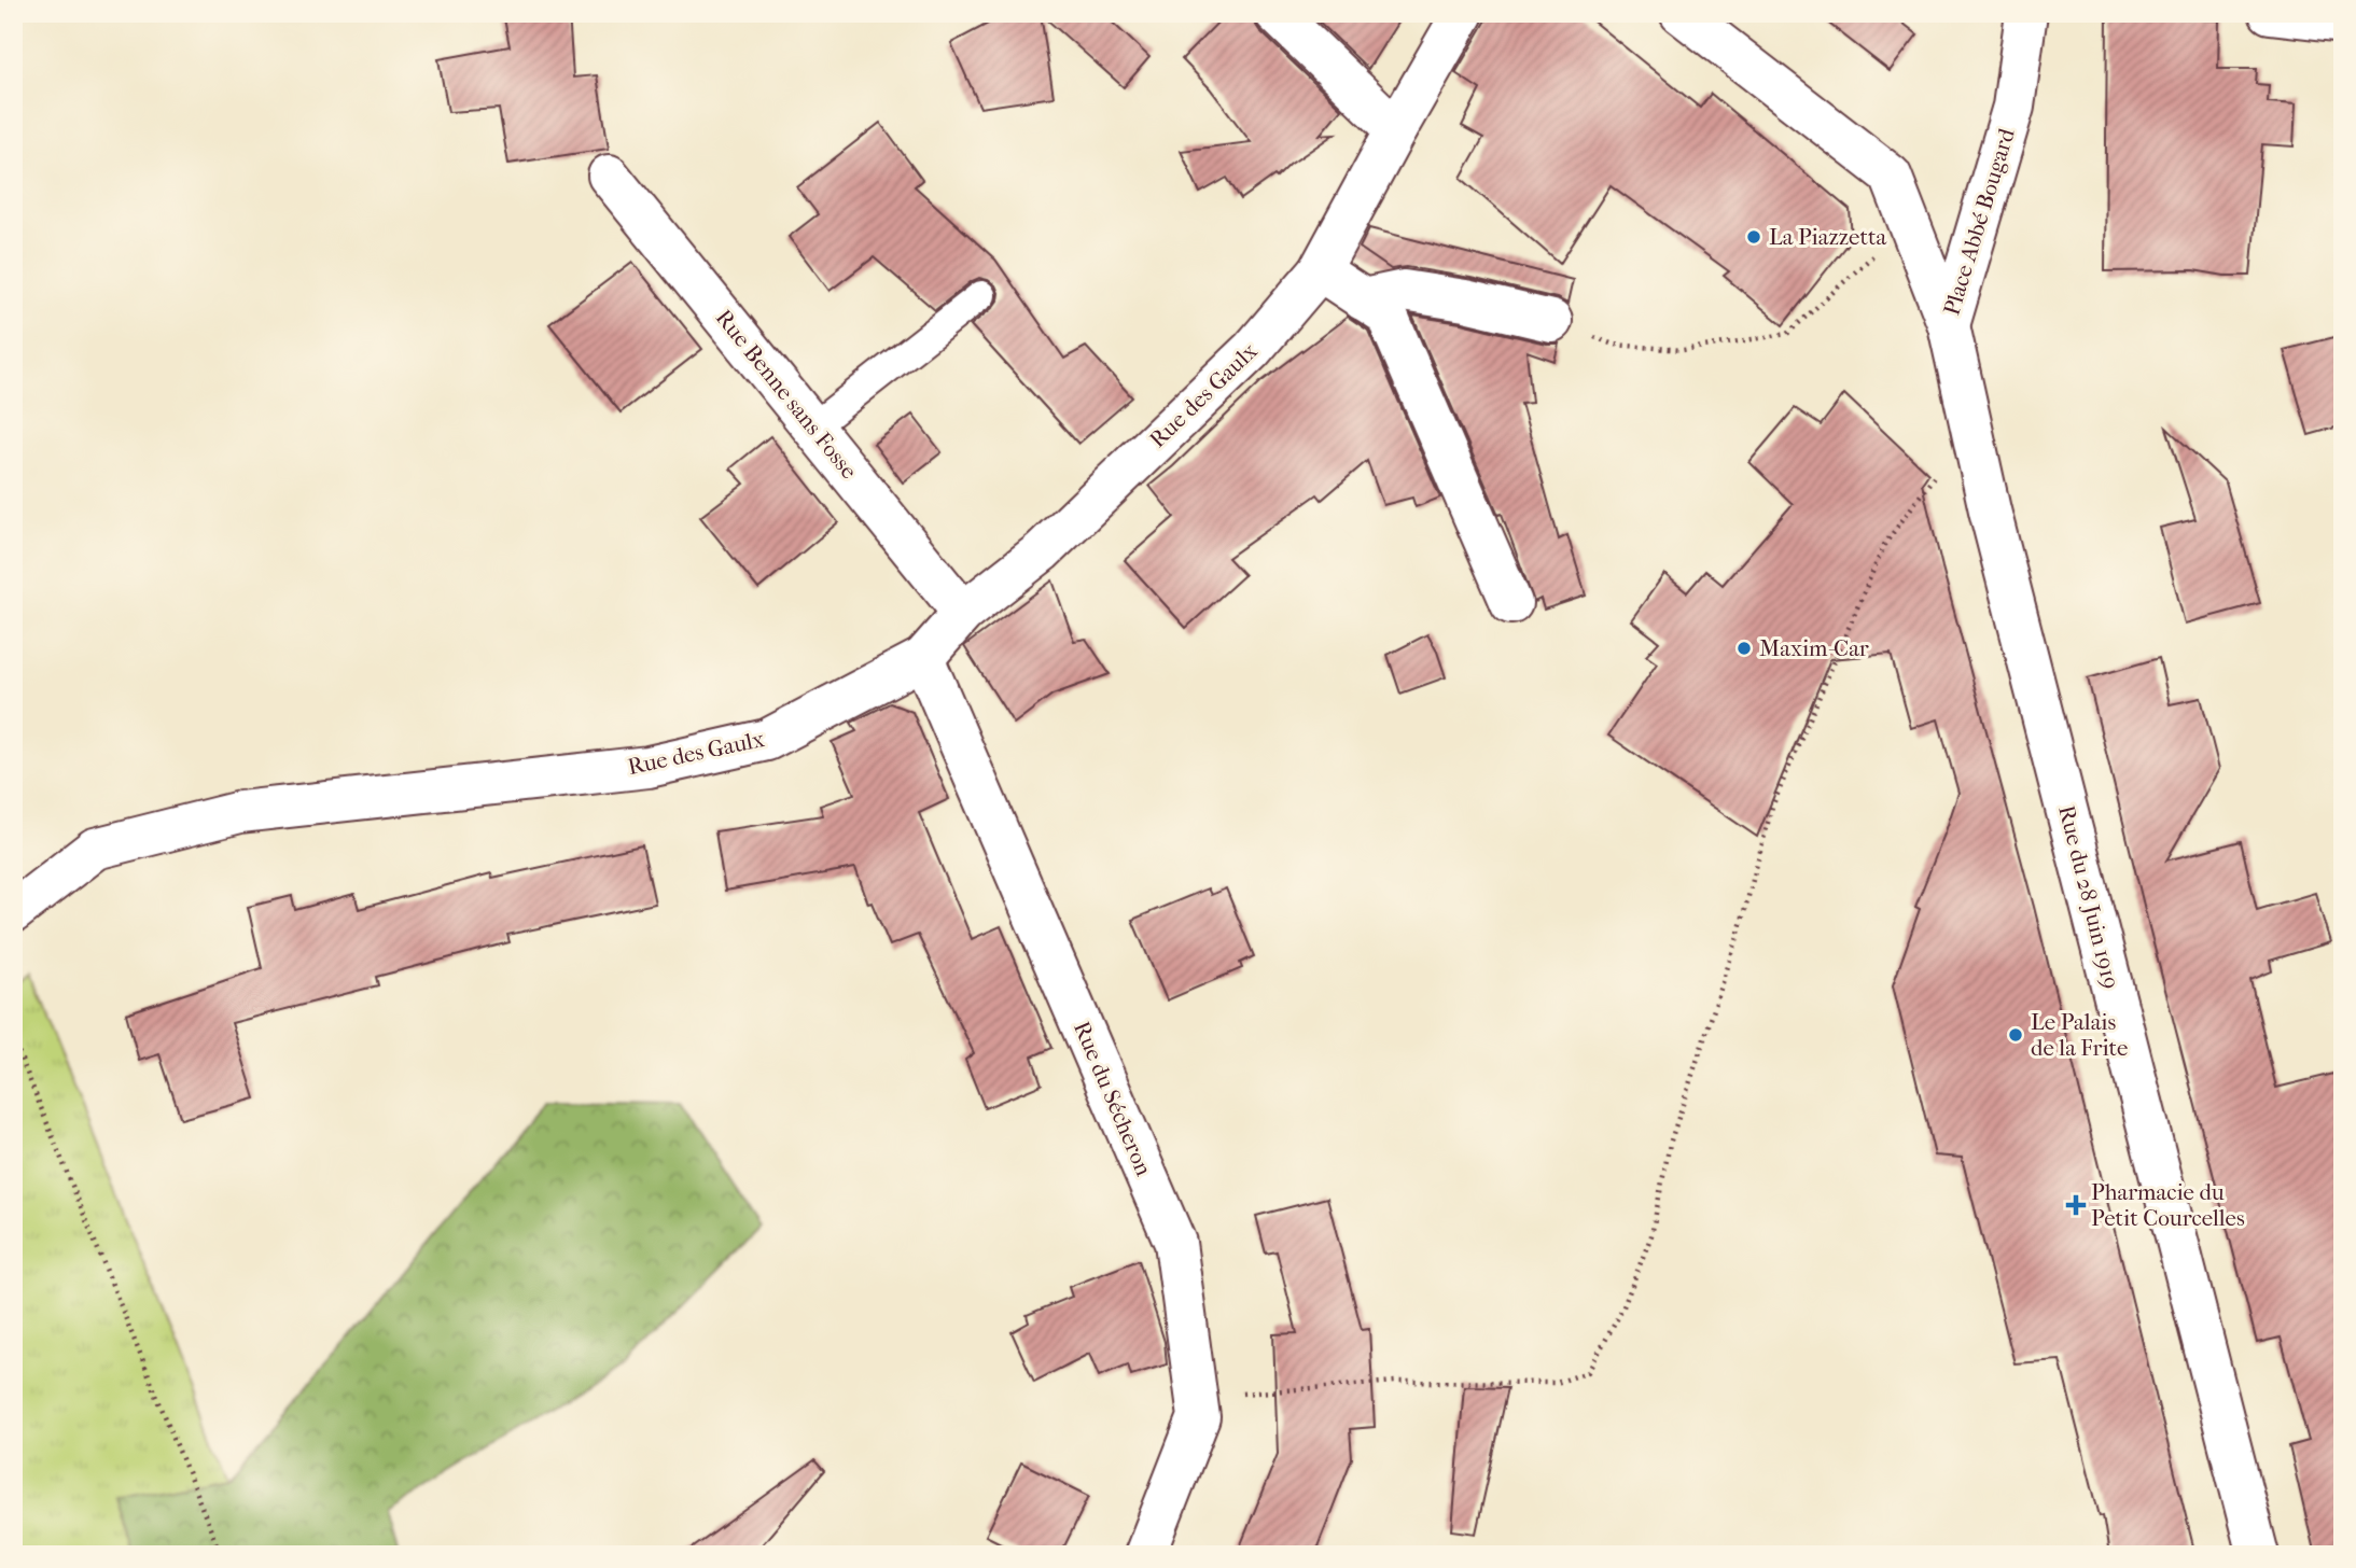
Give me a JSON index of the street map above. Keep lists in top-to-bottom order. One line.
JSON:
{"streets":{"street":["Place Abbé Bougard","Rue Benne sans Fosse","Rue des Gaulx","Rue du 28 Juin 1919","Rue du Sécheron"]},"crossings":[["Place Abbé Bougard","Rue du 28 Juin 1919"],["Rue Benne sans Fosse","Rue des Gaulx"],["Rue des Gaulx","Rue du Sécheron"]],"places":{"other":["La Piazzetta","Maxim-Car","Le Palais de la Frite"],"health":["Pharmacie du Petit Courcelles"]}}
